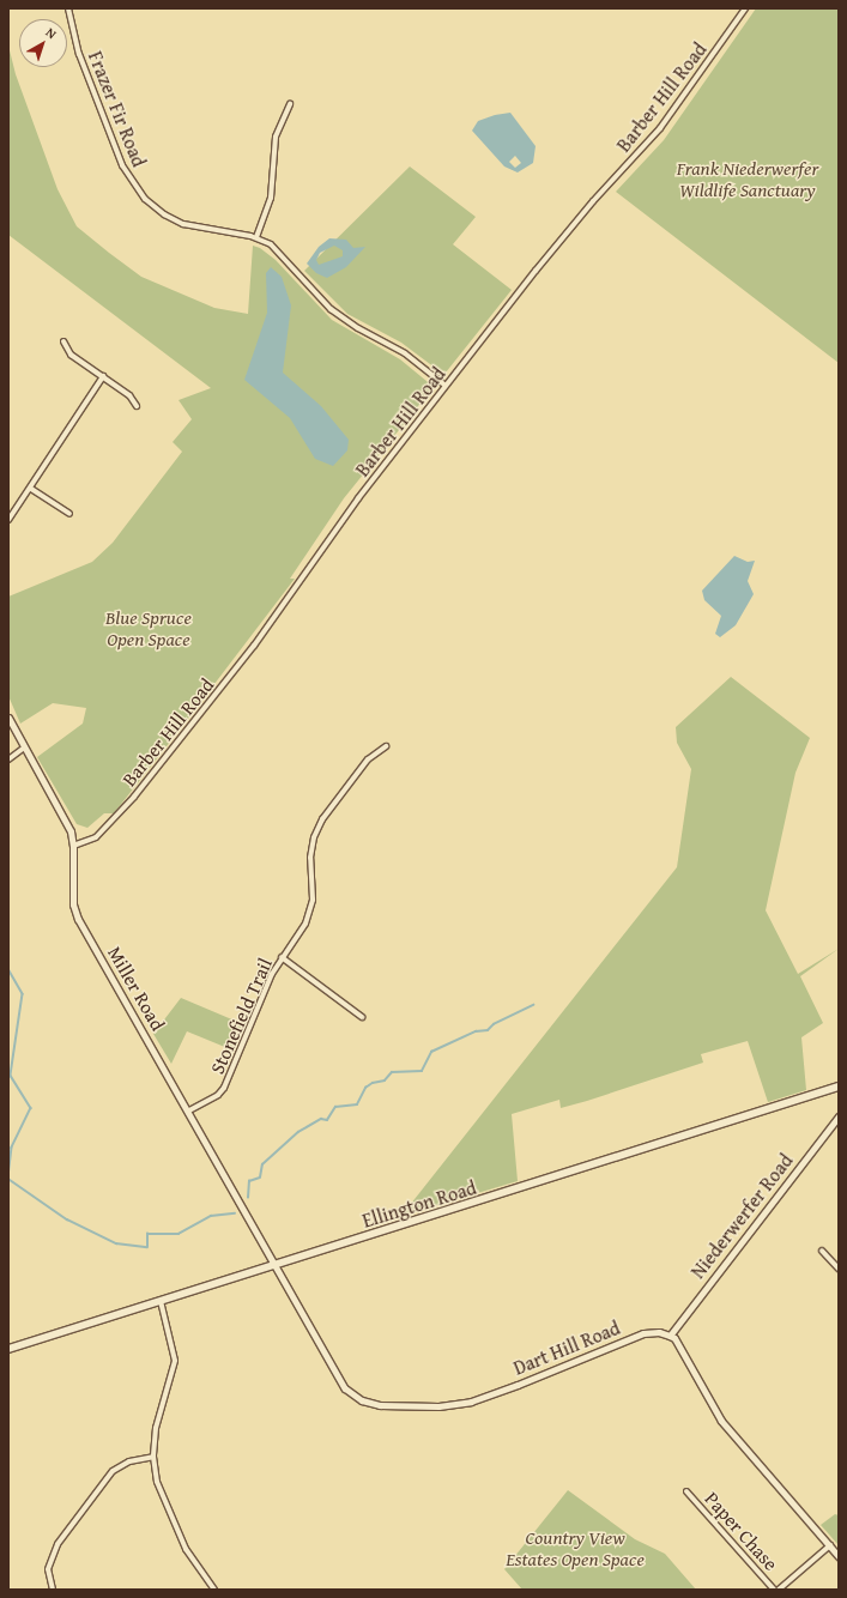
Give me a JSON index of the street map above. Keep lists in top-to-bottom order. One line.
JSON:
{"streets":{"main road":["Ellington Road"],"street":["Barber Hill Road","Frazer Fir Road","Miller Road","Stonefield Trail","Niederwerfer Road","Dart Hill Road","Paper Chase"]},"crossings":[["Barber Hill Road","Frazer Fir Road"],["Barber Hill Road","Miller Road"],["Miller Road","Stonefield Trail"],["Miller Road","Ellington Road"],["Miller Road","Dart Hill Road"],["Ellington Road","Dart Hill Road"],["Niederwerfer Road","Dart Hill Road"]],"parks":["Frank Niederwerfer Wildlife Sanctuary","Blue Spruce Open Space","Country View Estates Open Space"],"north":"top right"}
